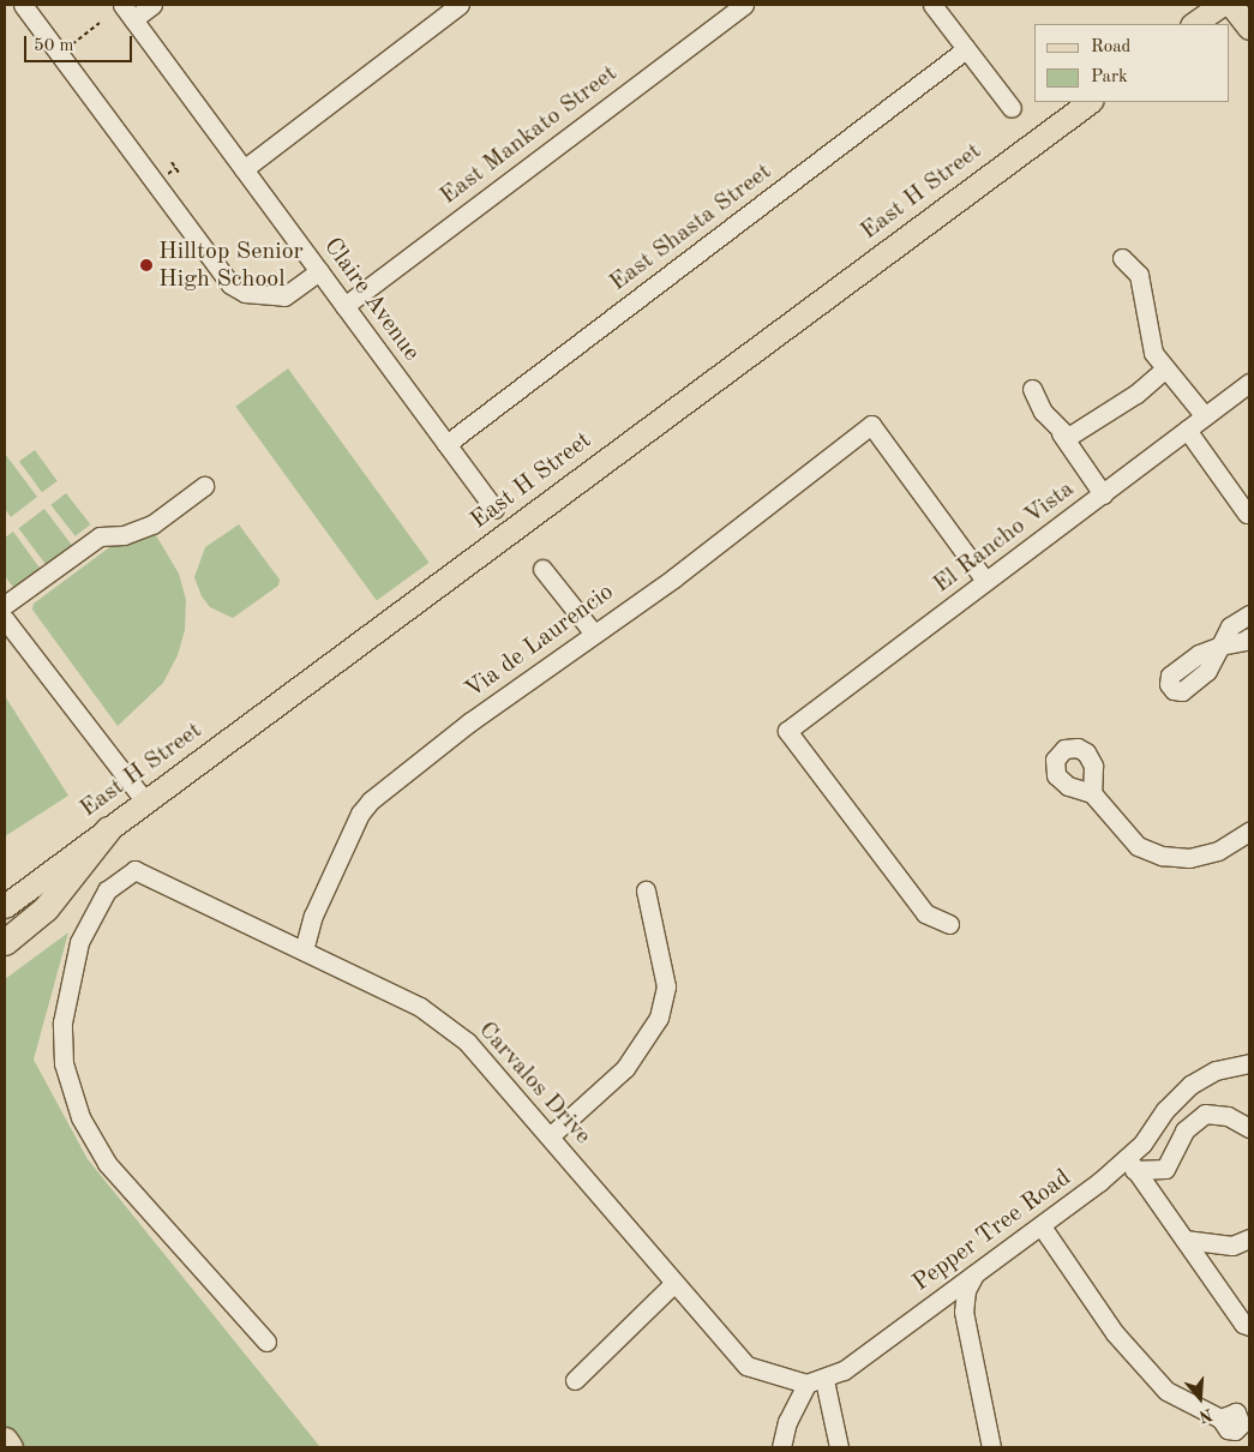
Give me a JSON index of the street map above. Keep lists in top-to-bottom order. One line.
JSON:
{"streets":{"main road":["East H Street"],"street":["East Mankato Street","East Shasta Street","Claire Avenue","El Rancho Vista","Via de Laurencio","Carvalos Drive","Pepper Tree Road"]},"crossings":[["East Mankato Street","Claire Avenue"],["East Shasta Street","Claire Avenue"],["El Rancho Vista","Via de Laurencio"],["Via de Laurencio","Carvalos Drive"],["Carvalos Drive","Pepper Tree Road"]],"places":["Hilltop Senior High School"],"legend":["Road","Park"],"scale_bar":"50 m","north":"bottom"}
